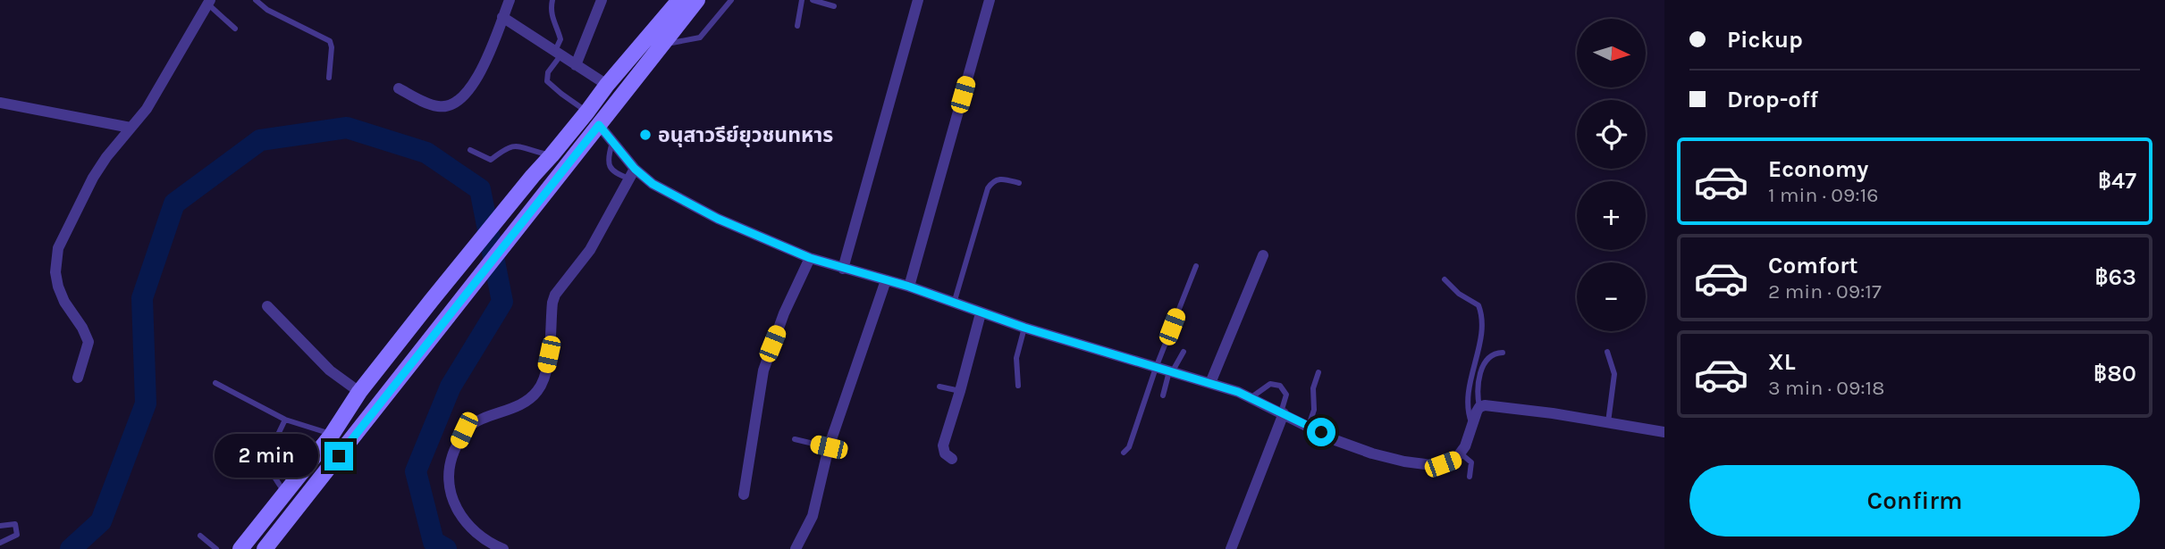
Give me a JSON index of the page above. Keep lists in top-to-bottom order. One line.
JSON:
{"places":["อนุสาวรีย์ยุวชนทหาร"],"north":"right","page":{"banner":["Pickup","Drop-off"],"map_buttons":["+","−"],"list":[{"name":"Economy","note":"1 min · 09:16","value":"฿47"},{"name":"Comfort","note":"2 min · 09:17","value":"฿63"},{"name":"XL","note":"3 min · 09:18","value":"฿80"}],"bubble":"2 min","buttons":"Confirm"}}
